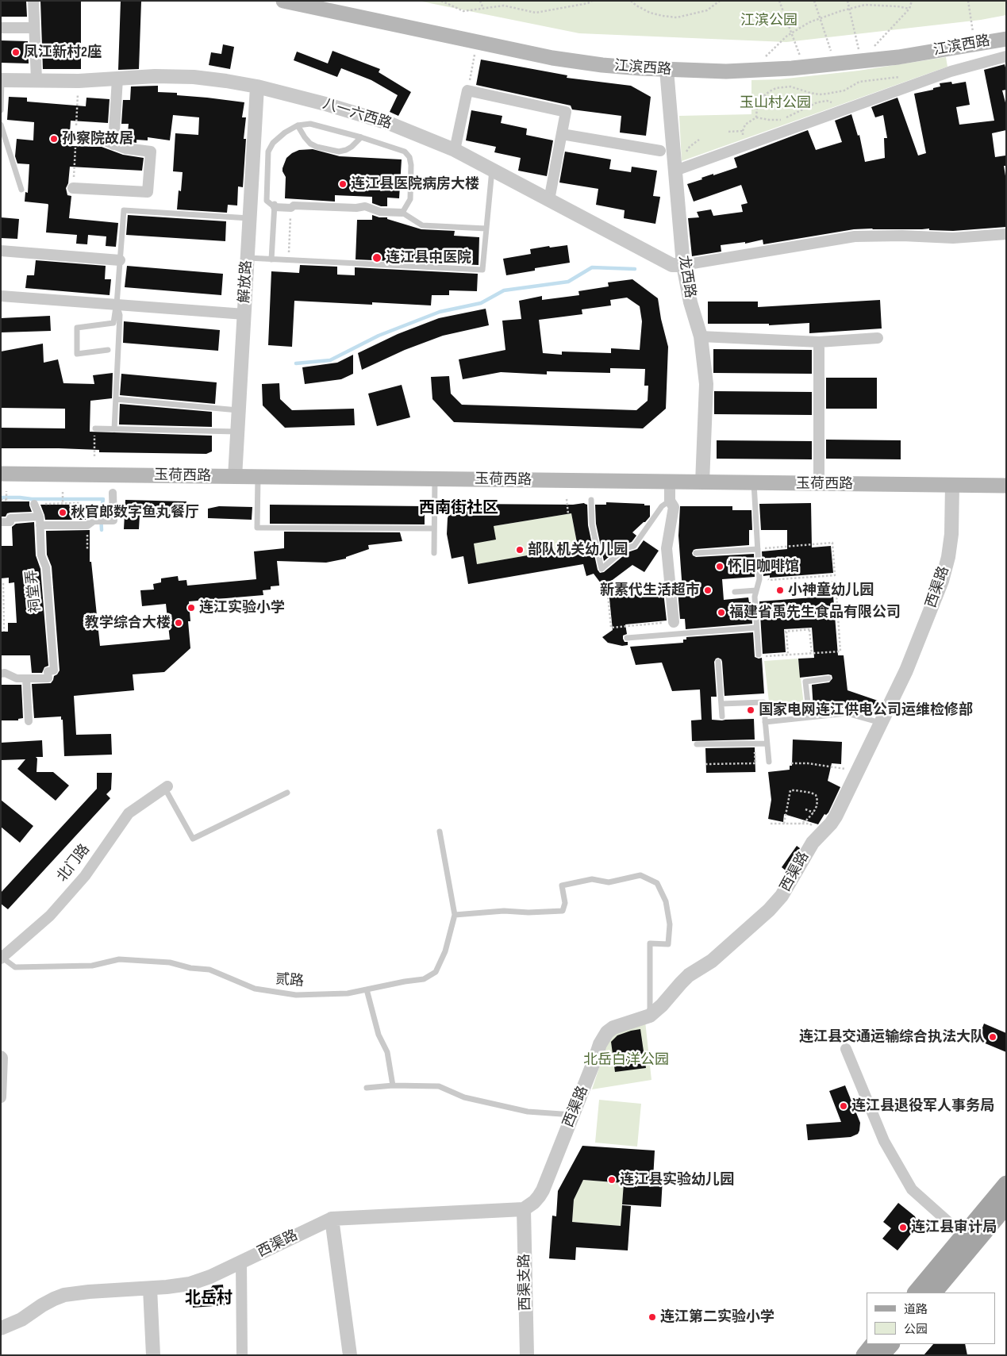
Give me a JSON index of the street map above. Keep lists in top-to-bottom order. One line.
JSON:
{"streets":{"main road":["江滨西路","玉荷西路"],"street":["八一六西路","龙西路","解放路","西渠路","祠堂弄","北门路","西渠支路"],"lane":["贰路"]},"crossings":[["江滨西路","龙西路"],["八一六西路","龙西路"],["八一六西路","解放路"],["龙西路","玉荷西路"],["解放路","玉荷西路"],["玉荷西路","西渠路"],["西渠路","西渠支路"],["北门路","贰路"]],"districts":["西南街社区","北岳村"],"parks":["江滨公园","玉山村公园","北岳白洋公园"],"places":["凤江新村2座","孙察院故居","连江县医院病房大楼","连江县中医院","秋官郎数字鱼丸餐厅","部队机关幼儿园","怀旧咖啡馆","新素代生活超市","小神童幼儿园","连江实验小学","福建省禹先生食品有限公司","教学综合大楼","国家电网连江供电公司运维检修部","连江县交通运输综合执法大队","连江县退役军人事务局","连江县实验幼儿园","连江县审计局","连江第二实验小学"],"legend":["道路","公园"]}
